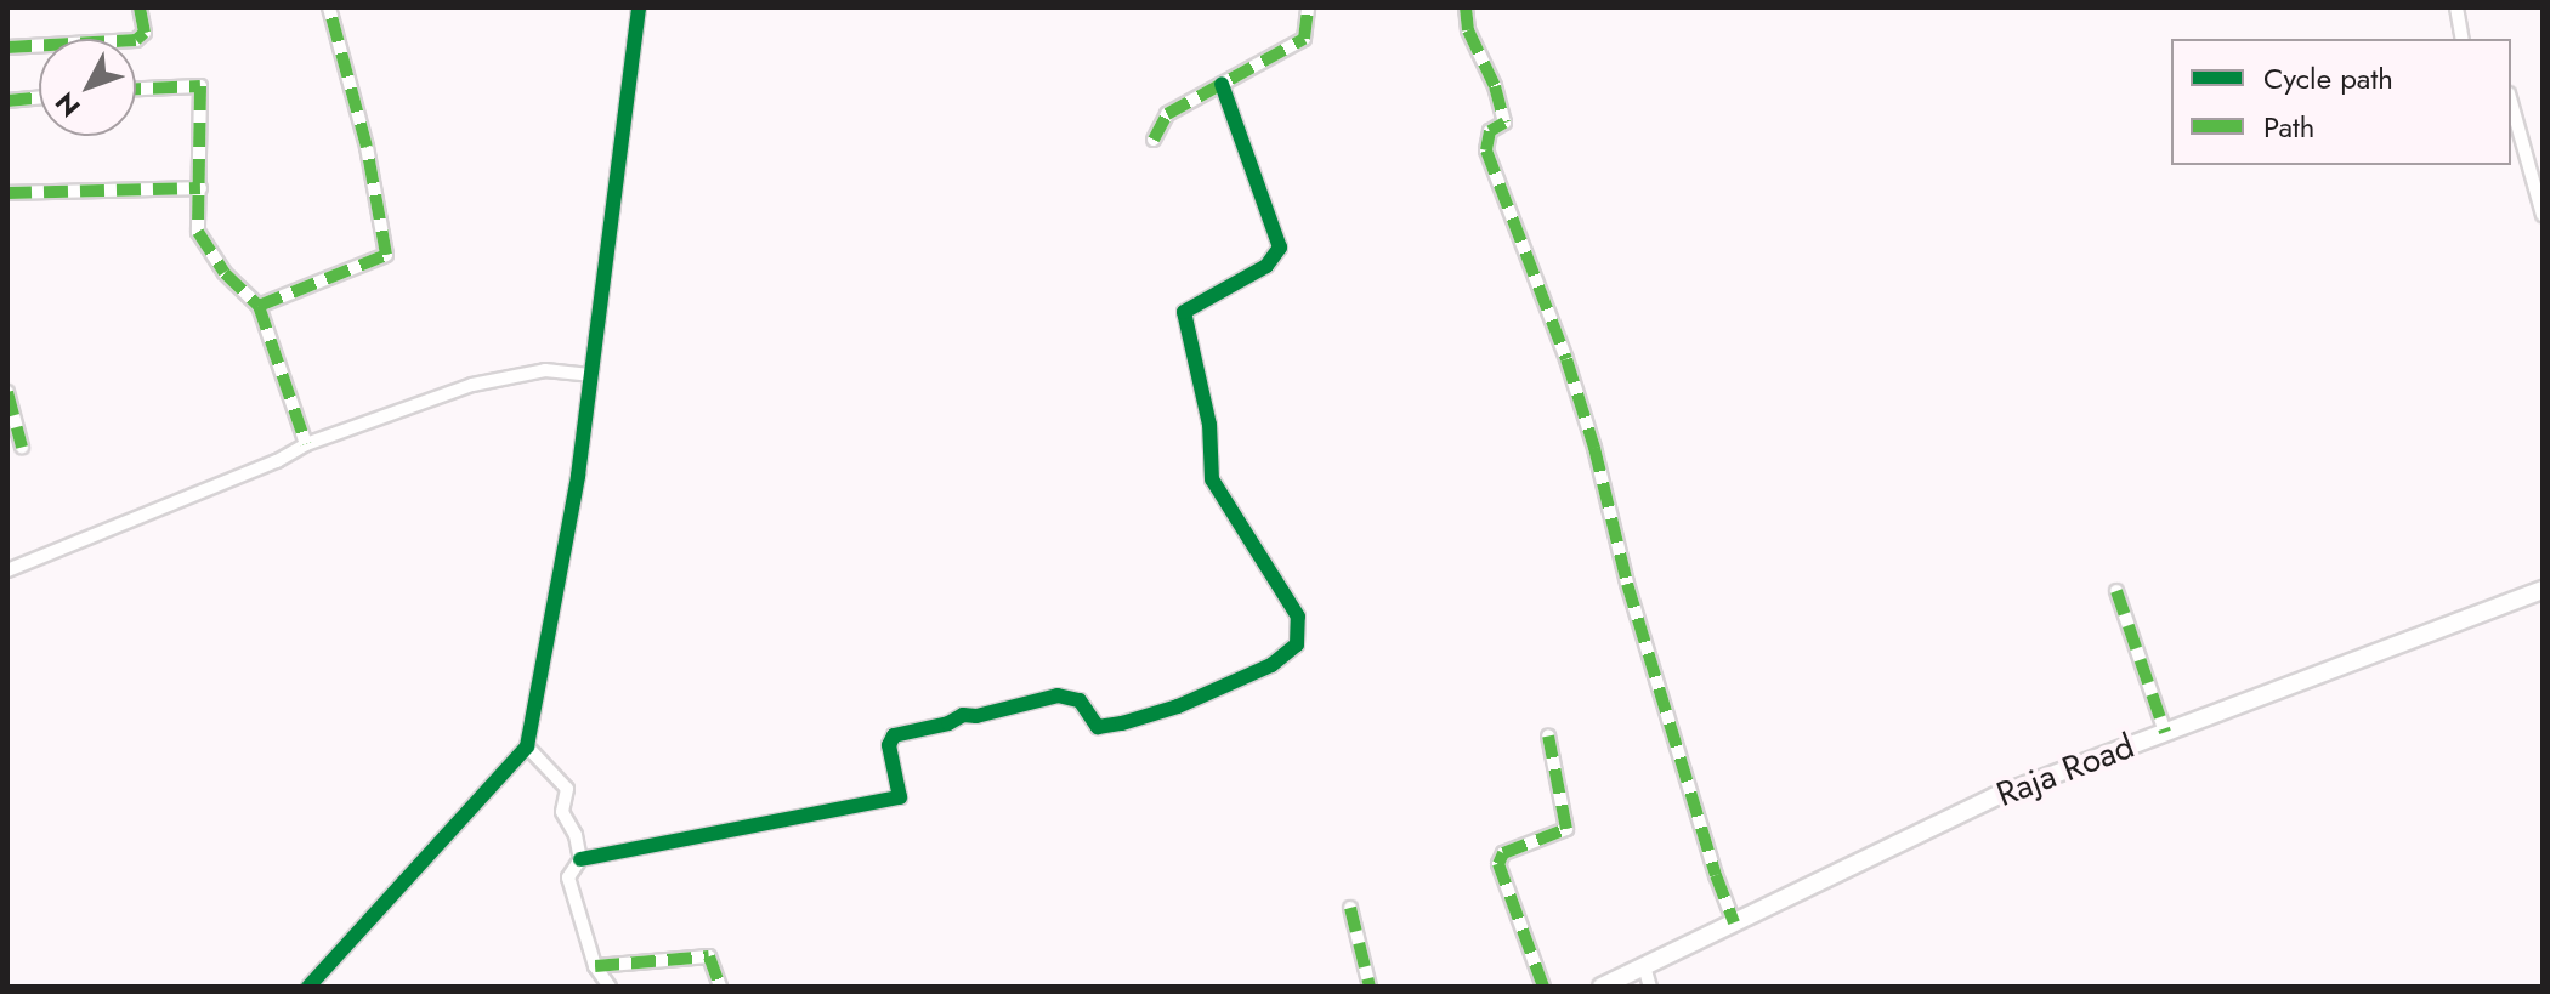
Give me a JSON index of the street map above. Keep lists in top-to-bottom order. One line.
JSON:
{"streets":{"street":["Raja Road"]},"legend":["Cycle path","Path"],"north":"bottom left"}
